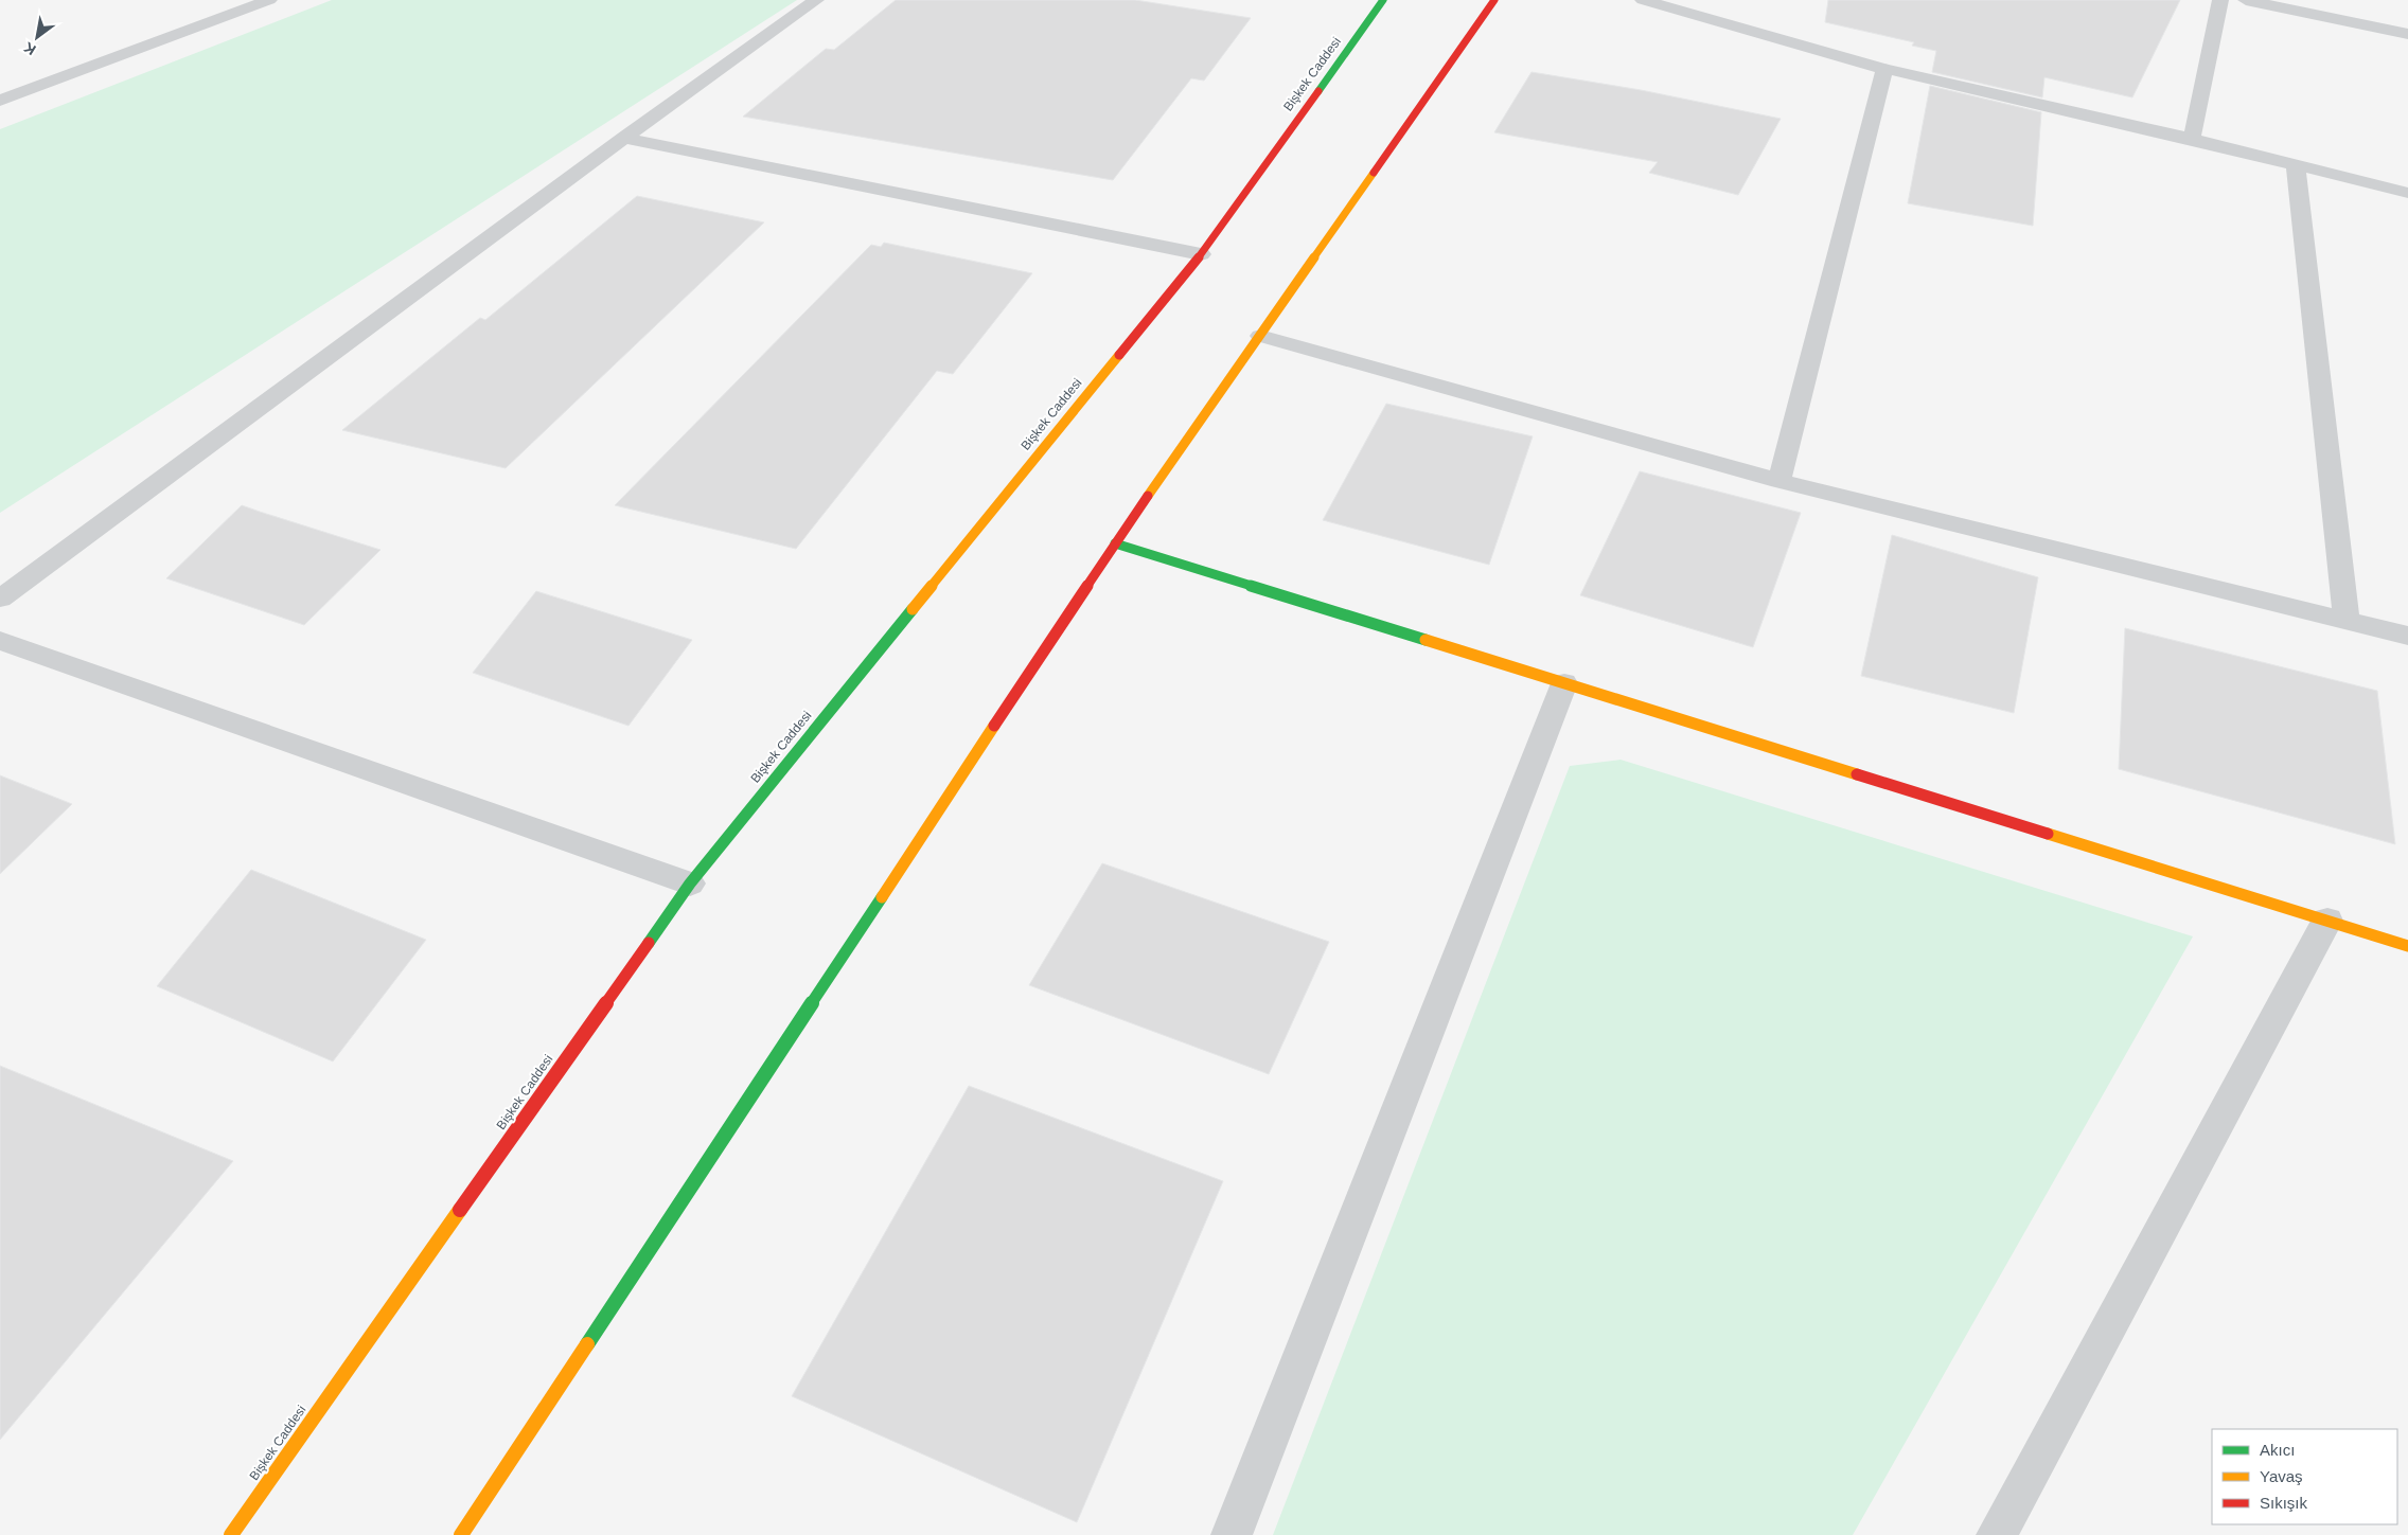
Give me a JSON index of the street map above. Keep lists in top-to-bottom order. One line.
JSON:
{"streets":{"street":["Bişkek Caddesi"]},"legend":["Akıcı","Yavaş","Sıkışık"],"north":"bottom left"}
